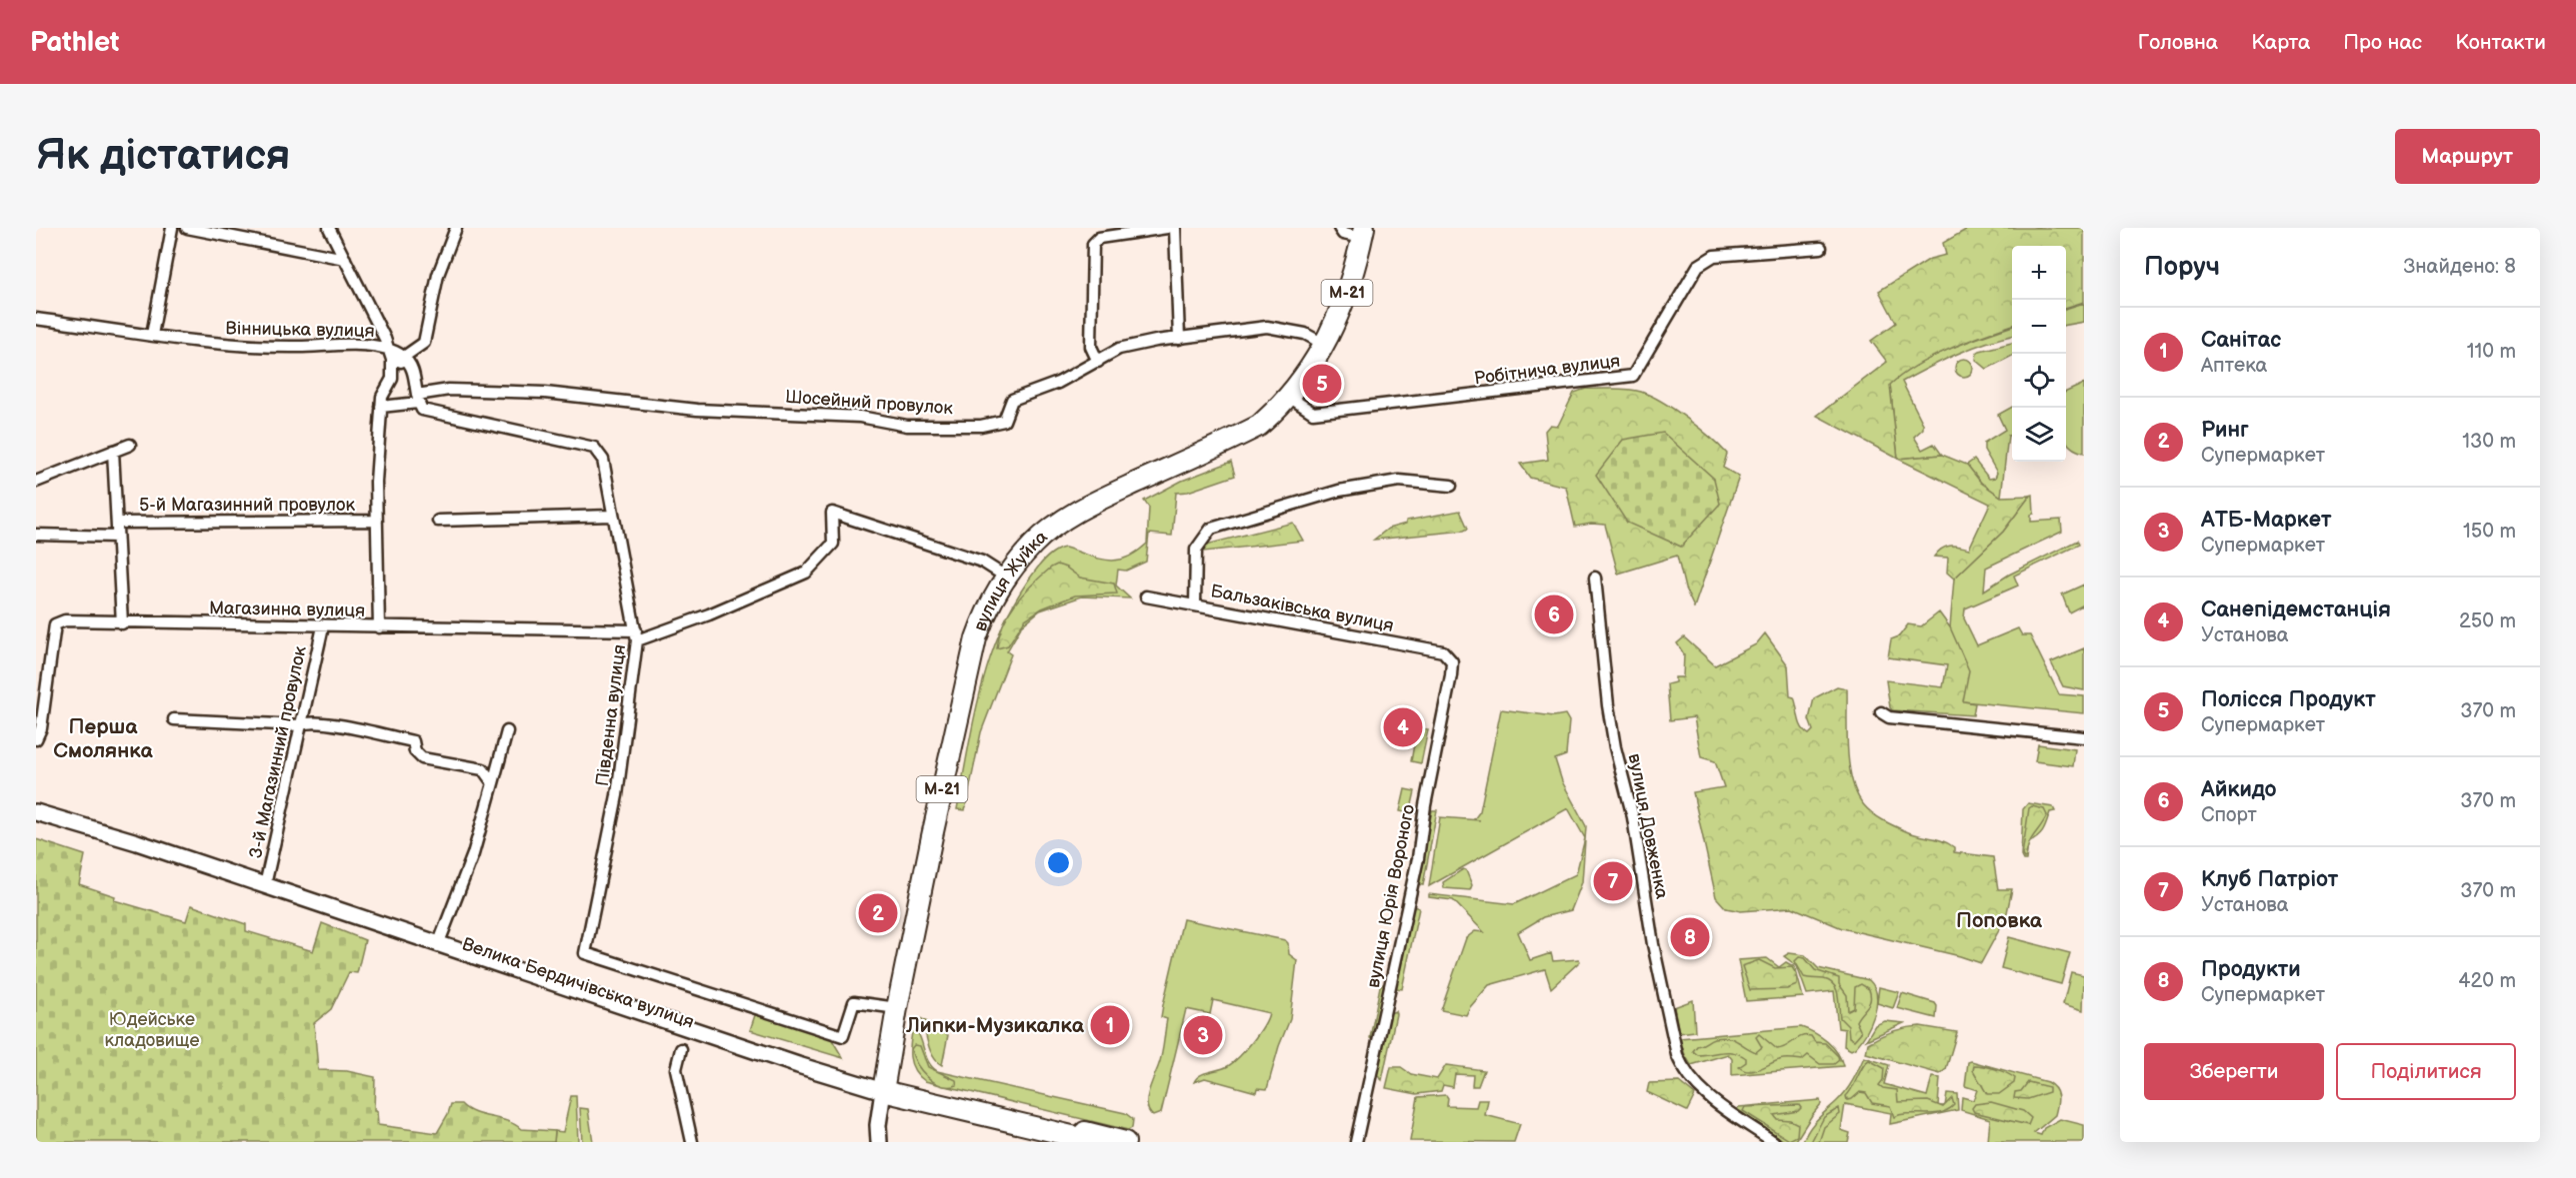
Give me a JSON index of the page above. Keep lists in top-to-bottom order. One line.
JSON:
{"streets":{"highway":["М-21","вулиця Жуйка","Велика Бердичівська вулиця"],"street":["Вінницька вулиця","Робітнича вулиця","Шосейний провулок","5-й Магазинний провулок","Бальзаківська вулиця","Магазинна вулиця","Південна вулиця","3-й Магазинний провулок","вулиця Довженка","вулиця Юрія Вороного"]},"crossings":[["Робітнича вулиця","вулиця Жуйка"],["Шосейний провулок","вулиця Жуйка"],["Шосейний провулок","Південна вулиця"],["вулиця Жуйка","Південна вулиця"],["вулиця Жуйка","Велика Бердичівська вулиця"],["Бальзаківська вулиця","вулиця Юрія Вороного"],["Магазинна вулиця","Південна вулиця"],["Магазинна вулиця","3-й Магазинний провулок"],["3-й Магазинний провулок","Велика Бердичівська вулиця"]],"districts":["Перша Смолянка","Поповка","Липки-Музикалка"],"parks":["Юдейське кладовище"],"page":{"header":"Pathlet","nav":["Головна","Карта","Про нас","Контакти"],"buttons":["Маршрут",["Зберегти","Поділитися"]],"title":"Як дістатися","heading":["Поруч","Знайдено: 8"],"map_buttons":["+","−"],"list":[{"mark":"1","name":"Санітас","note":"Аптека","value":"110 m"},{"mark":"2","name":"Ринг","note":"Супермаркет","value":"130 m"},{"mark":"3","name":"АТБ-Маркет","note":"Супермаркет","value":"150 m"},{"mark":"4","name":"Санепідемстанція","note":"Установа","value":"250 m"},{"mark":"5","name":"Полісся Продукт","note":"Супермаркет","value":"370 m"},{"mark":"6","name":"Айкидо","note":"Спорт","value":"370 m"},{"mark":"7","name":"Клуб Патріот","note":"Установа","value":"370 m"},{"mark":"8","name":"Продукти","note":"Супермаркет","value":"420 m"}],"pins":["5","6","4","7","2","8","1","3"]}}
